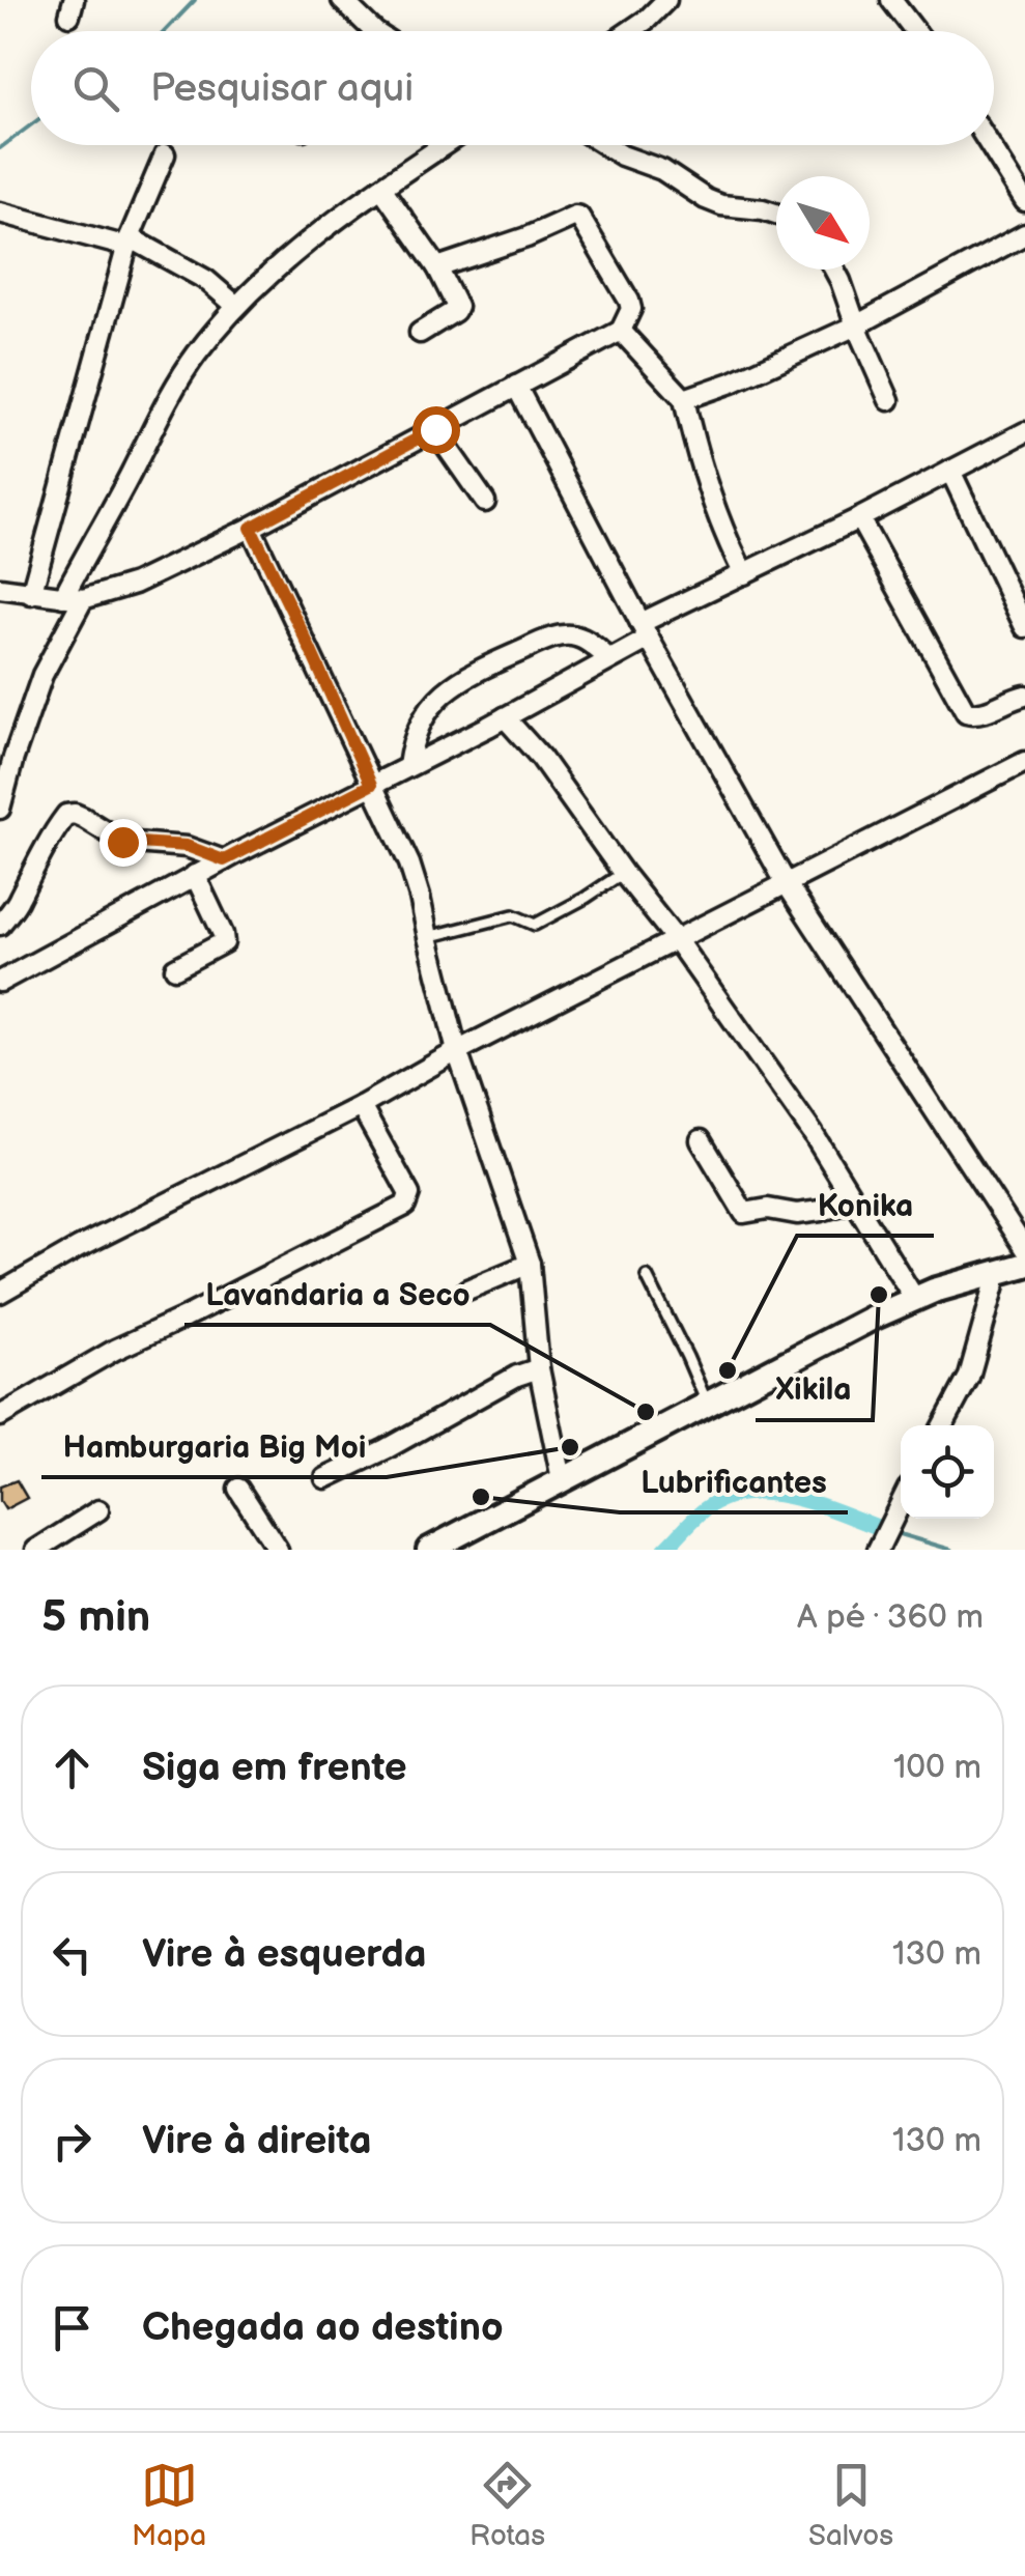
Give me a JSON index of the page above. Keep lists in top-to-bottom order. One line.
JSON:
{"places":["Xikila","Konika","Lavandaria a Seco","Hamburgaria Big Moi","Lubrificantes"],"north":"bottom right","page":{"search":"Pesquisar aqui","heading":["5 min","A pé · 360 m"],"list":[["Siga em frente","100 m"],["Vire à esquerda","130 m"],["Vire à direita","130 m"],"Chegada ao destino"],"nav":["Mapa","Rotas","Salvos"]}}
